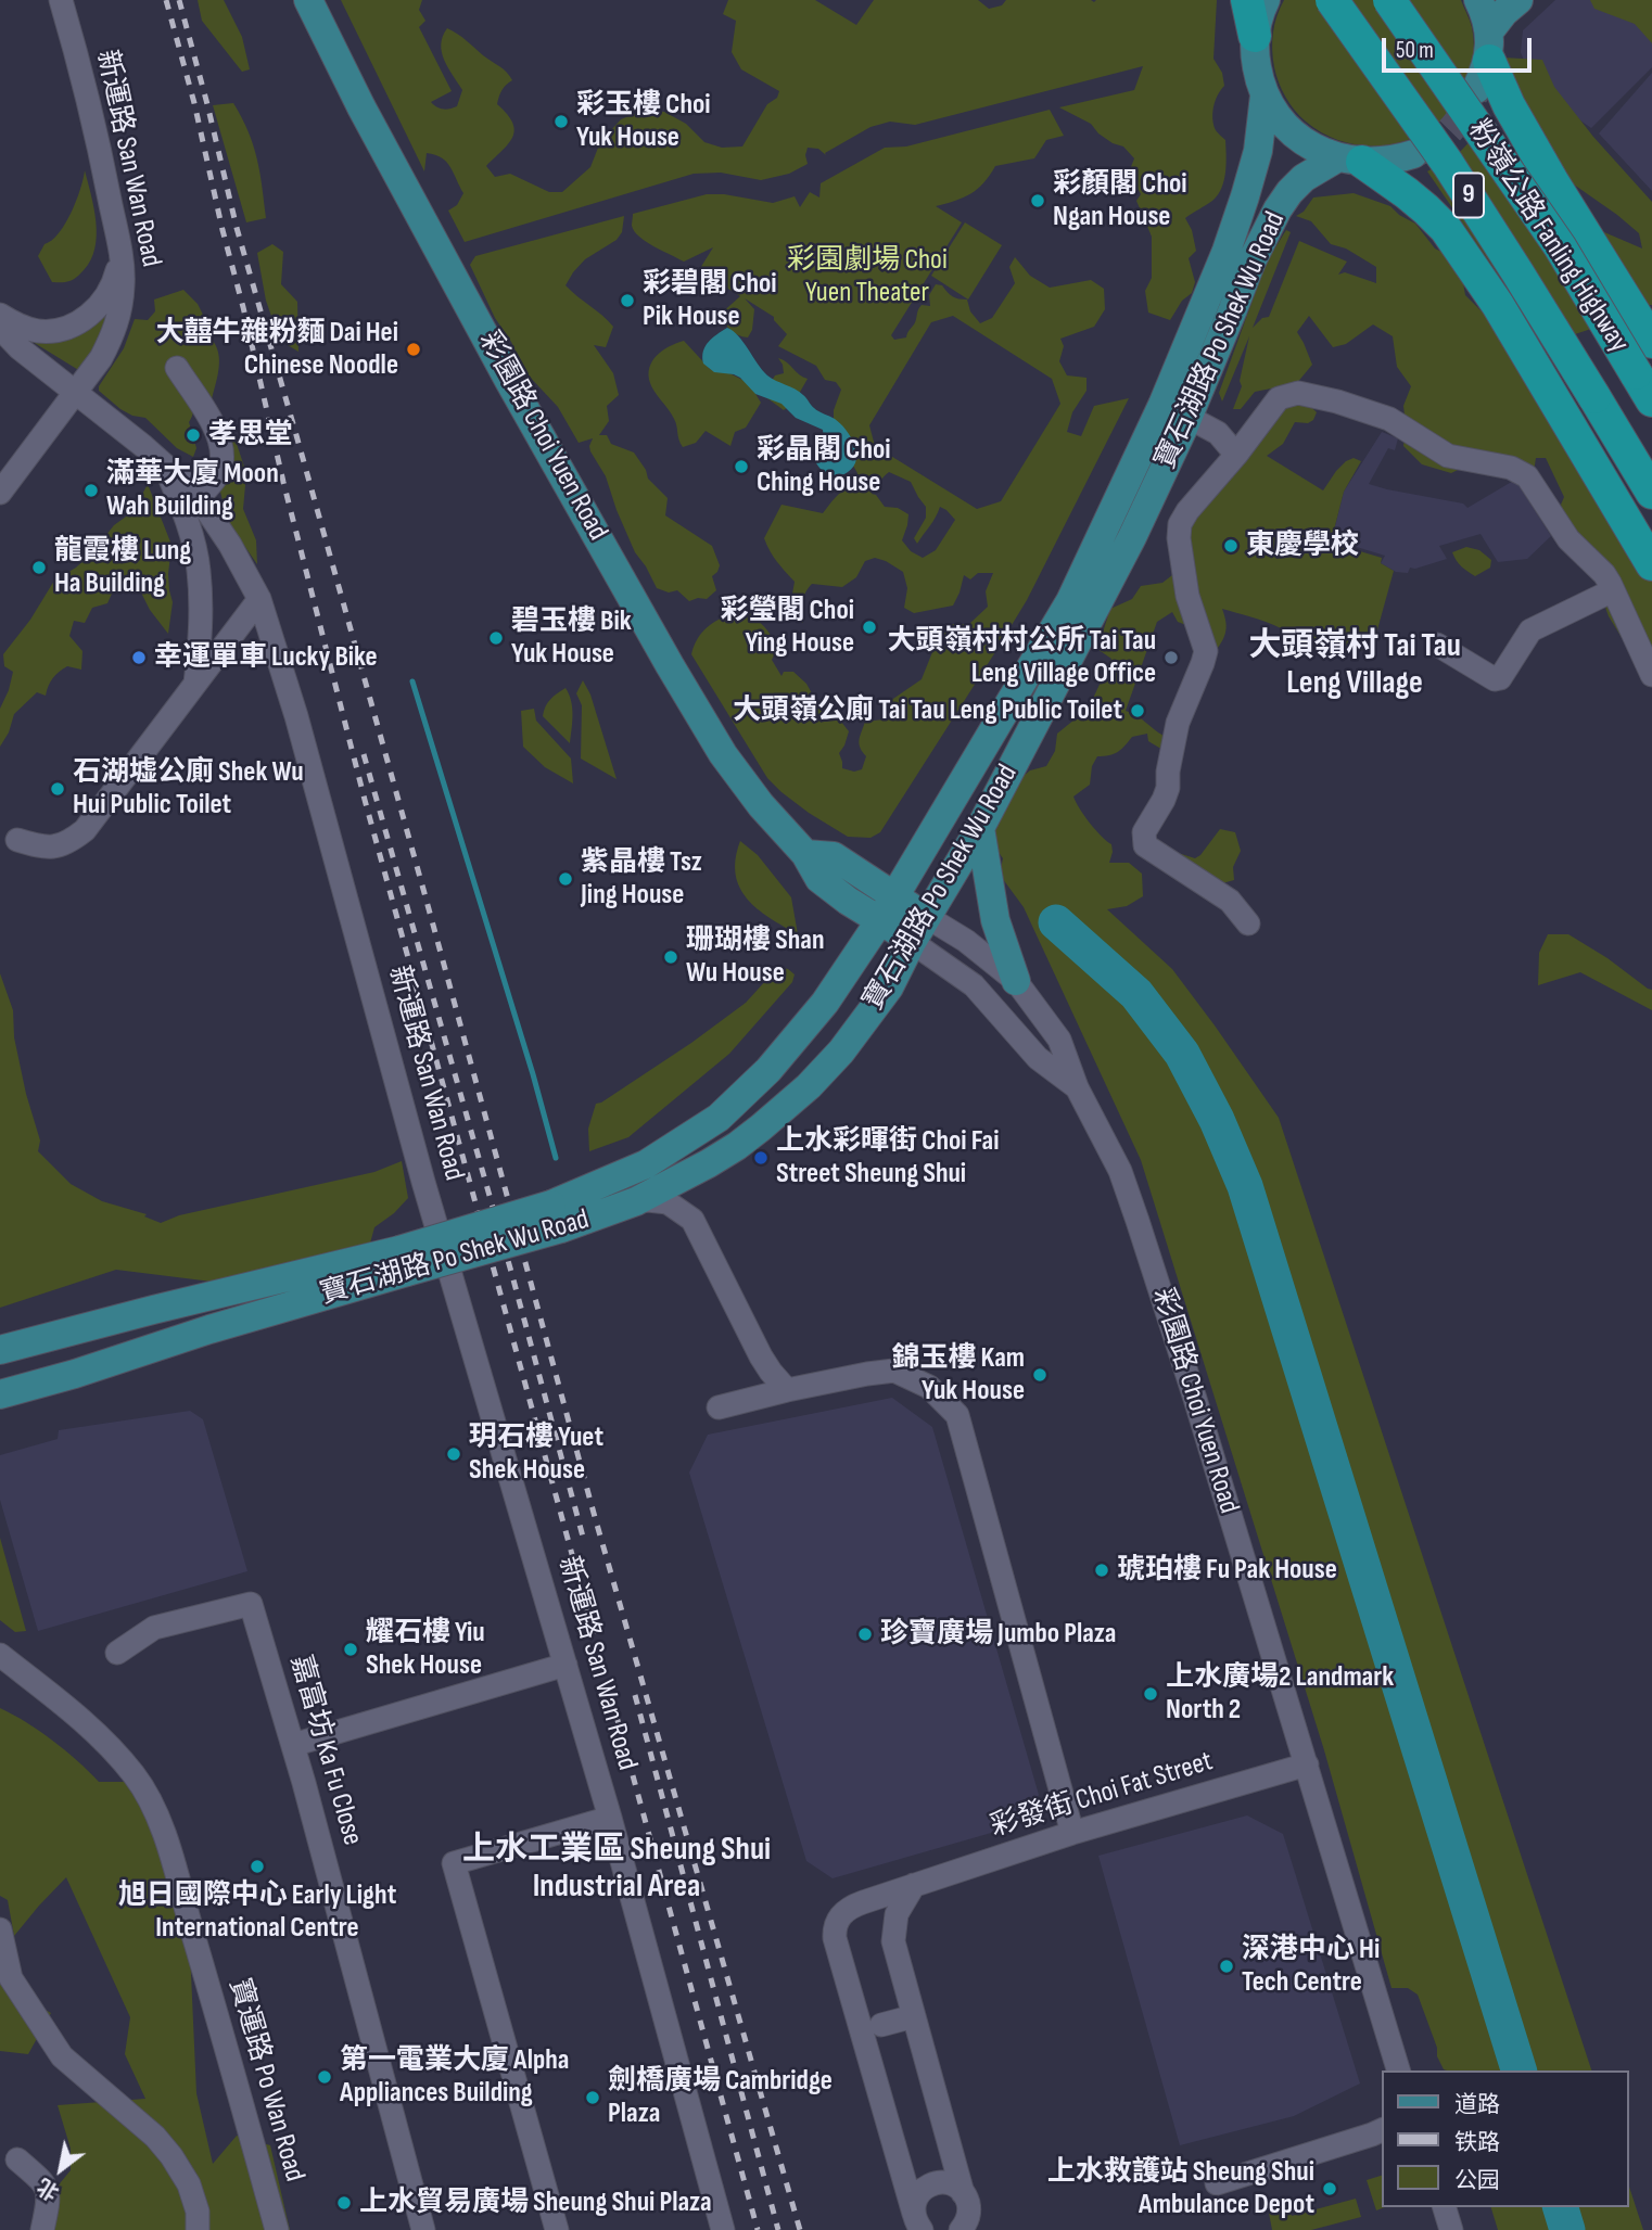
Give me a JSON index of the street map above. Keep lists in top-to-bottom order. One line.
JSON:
{"streets":{"highway":["9","粉嶺公路 Fanling Highway"],"main road":["寶石湖路 Po Shek Wu Road","彩園路 Choi Yuen Road"],"street":["新運路 San Wan Road","嘉富坊 Ka Fu Close","彩發街 Choi Fat Street","寶運路 Po Wan Road"]},"crossings":[["寶石湖路 Po Shek Wu Road","彩園路 Choi Yuen Road"],["彩園路 Choi Yuen Road","彩發街 Choi Fat Street"]],"districts":["大頭嶺村 Tai Tau Leng Village","上水工業區 Sheung Shui Industrial Area"],"parks":["彩園劇場 Choi Yuen Theater"],"places":["彩玉樓 Choi Yuk House","彩顏閣 Choi Ngan House","彩碧閣 Choi Pik House","大囍牛雜粉麵 Dai Hei Chinese Noodle","孝思堂","彩晶閣 Choi Ching House","滿華大廈 Moon Wah Building","東慶學校","龍霞樓 Lung Ha Building","彩瑩閣 Choi Ying House","碧玉樓 Bik Yuk House","幸運單車 Lucky Bike","大頭嶺村村公所 Tai Tau Leng Village Office","大頭嶺公廁 Tai Tau Leng Public Toilet","石湖墟公廁 Shek Wu Hui Public Toilet","紫晶樓 Tsz Jing House","珊瑚樓 Shan Wu House","上水彩暉街 Choi Fai Street Sheung Shui","錦玉樓 Kam Yuk House","玥石樓 Yuet Shek House","琥珀樓 Fu Pak House","珍寶廣場 Jumbo Plaza","耀石樓 Yiu Shek House","上水廣場2 Landmark North 2","旭日國際中心 Early Light International Centre","深港中心 Hi Tech Centre","第一電業大廈 Alpha Appliances Building","劍橋廣場 Cambridge Plaza","上水救護站 Sheung Shui Ambulance Depot","上水貿易廣場 Sheung Shui Plaza"],"legend":["道路","铁路","公园"],"scale_bar":"50 m","north":"bottom left"}
